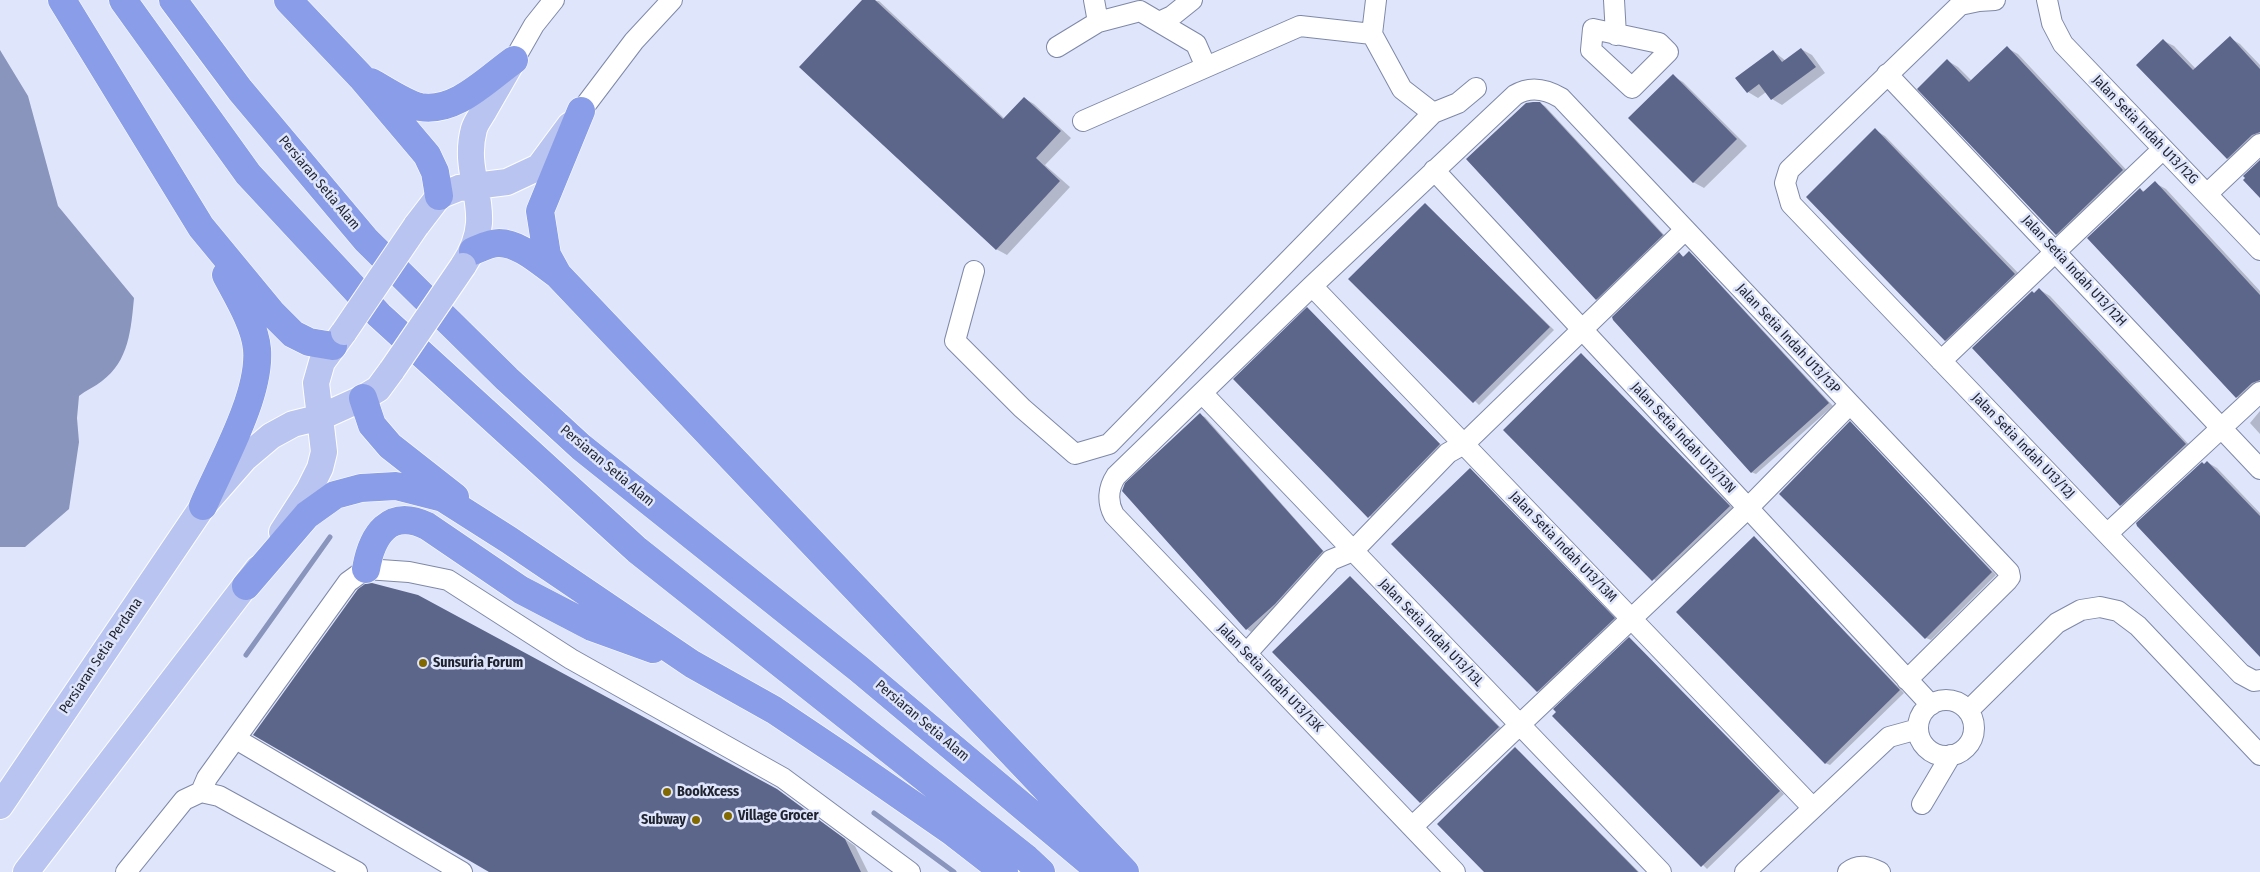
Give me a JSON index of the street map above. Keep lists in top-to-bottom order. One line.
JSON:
{"streets":{"highway":["Persiaran Setia Alam"],"main road":["Persiaran Setia Perdana"],"street":["Jalan Setia Indah U13/12G","Jalan Setia Indah U13/12H","Jalan Setia Indah U13/13P","Jalan Setia Indah U13/13N","Jalan Setia Indah U13/12J","Jalan Setia Indah U13/13M","Jalan Setia Indah U13/13L","Jalan Setia Indah U13/13K"]},"crossings":[["Jalan Setia Indah U13/12H","Jalan Setia Indah U13/12J"],["Jalan Setia Indah U13/13P","Jalan Setia Indah U13/13N"],["Jalan Setia Indah U13/13L","Jalan Setia Indah U13/13K"]],"places":["Sunsuria Forum","BookXcess","Village Grocer","Subway"]}
